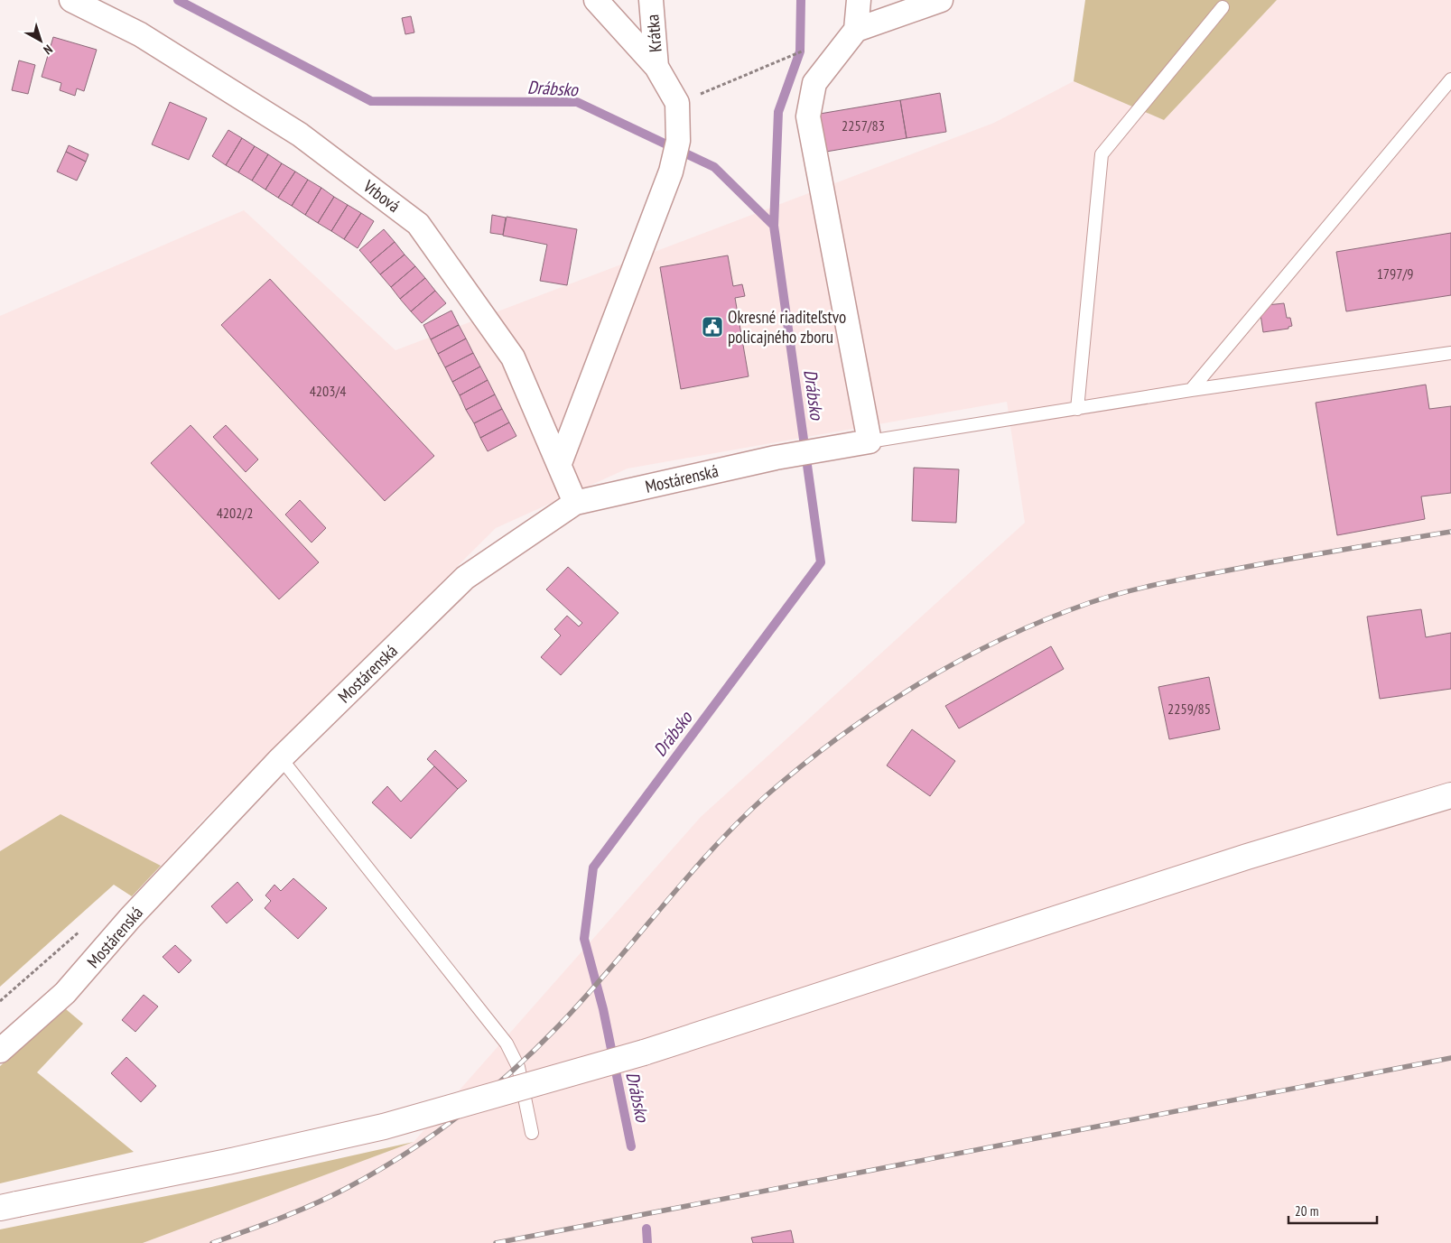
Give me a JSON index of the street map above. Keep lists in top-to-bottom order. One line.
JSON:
{"streets":{"street":["Krátka","Vrbová","Mostárenská"]},"crossings":[["Vrbová","Mostárenská"]],"water":["Drábsko"],"places":{"public building":["Okresné riaditeľstvo policajného zboru"]},"house_numbers":["2257/83","1797/9","4203/4","4202/2","2259/85"],"scale_bar":"20 m","north":"bottom right"}
